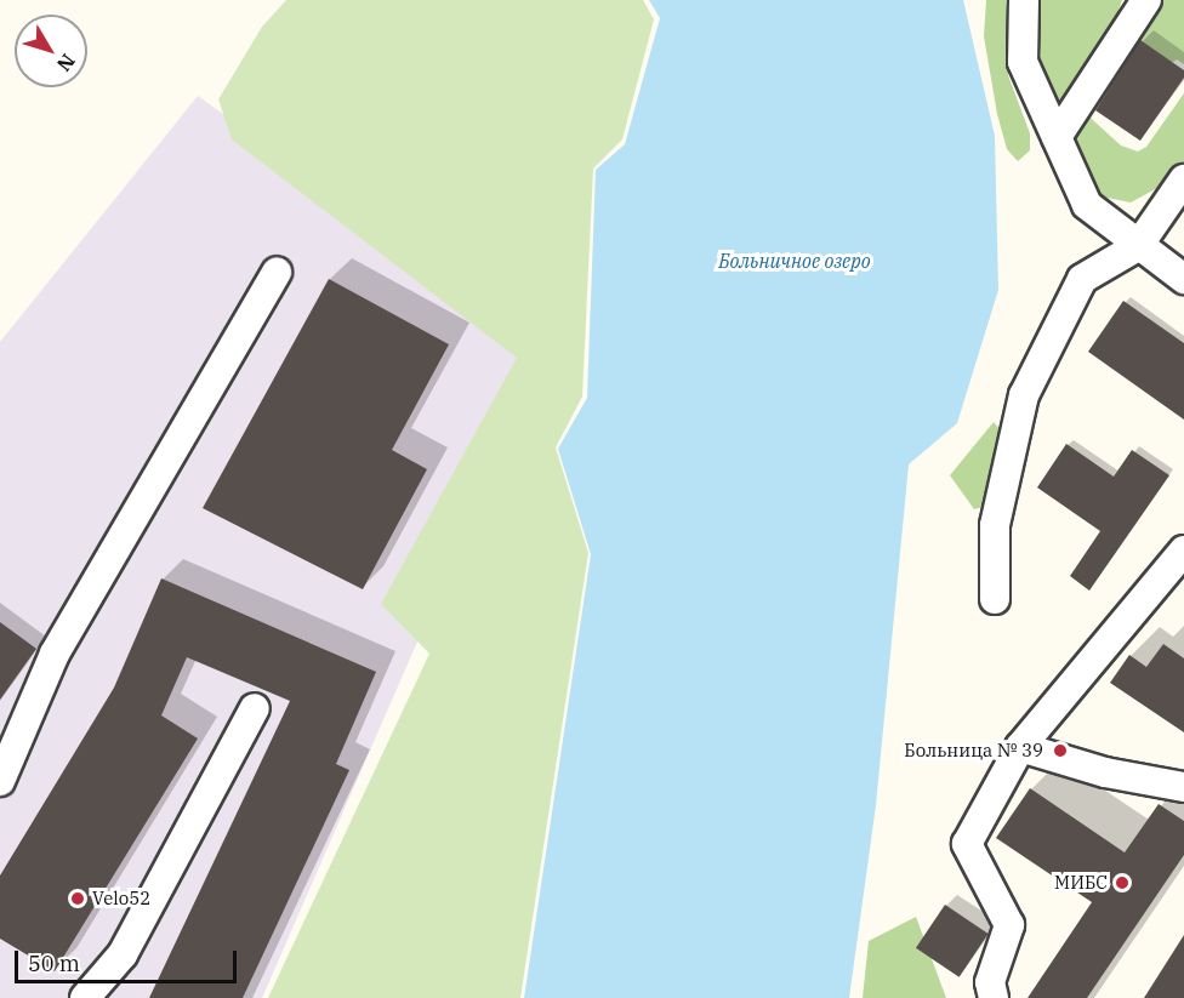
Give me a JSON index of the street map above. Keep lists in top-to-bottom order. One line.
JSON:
{"water":["Больничное озеро"],"places":["Больница № 39","МИБС","Velo52"],"scale_bar":"50 m","north":"bottom right"}
